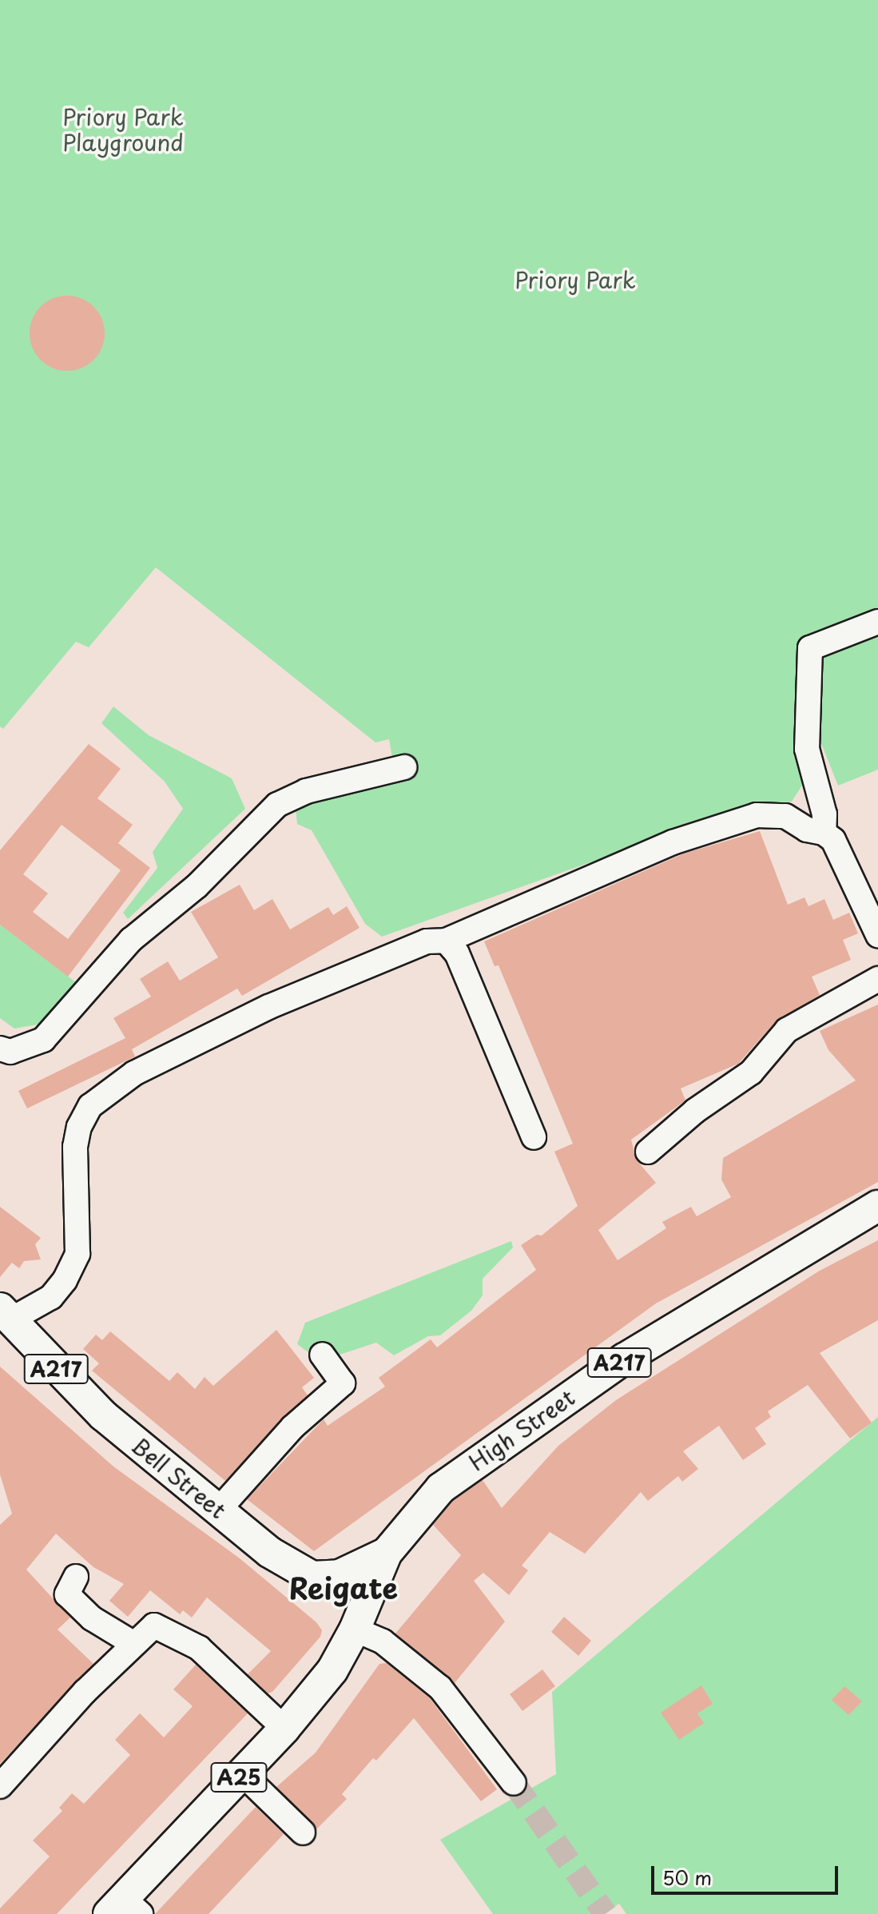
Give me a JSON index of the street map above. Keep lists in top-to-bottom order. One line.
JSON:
{"streets":{"main road":["A217","High Street","Bell Street","A25"]},"crossings":[["High Street","Bell Street"],["High Street","A25"]],"districts":["Reigate"],"parks":["Priory Park Playground","Priory Park"],"scale_bar":"50 m"}
